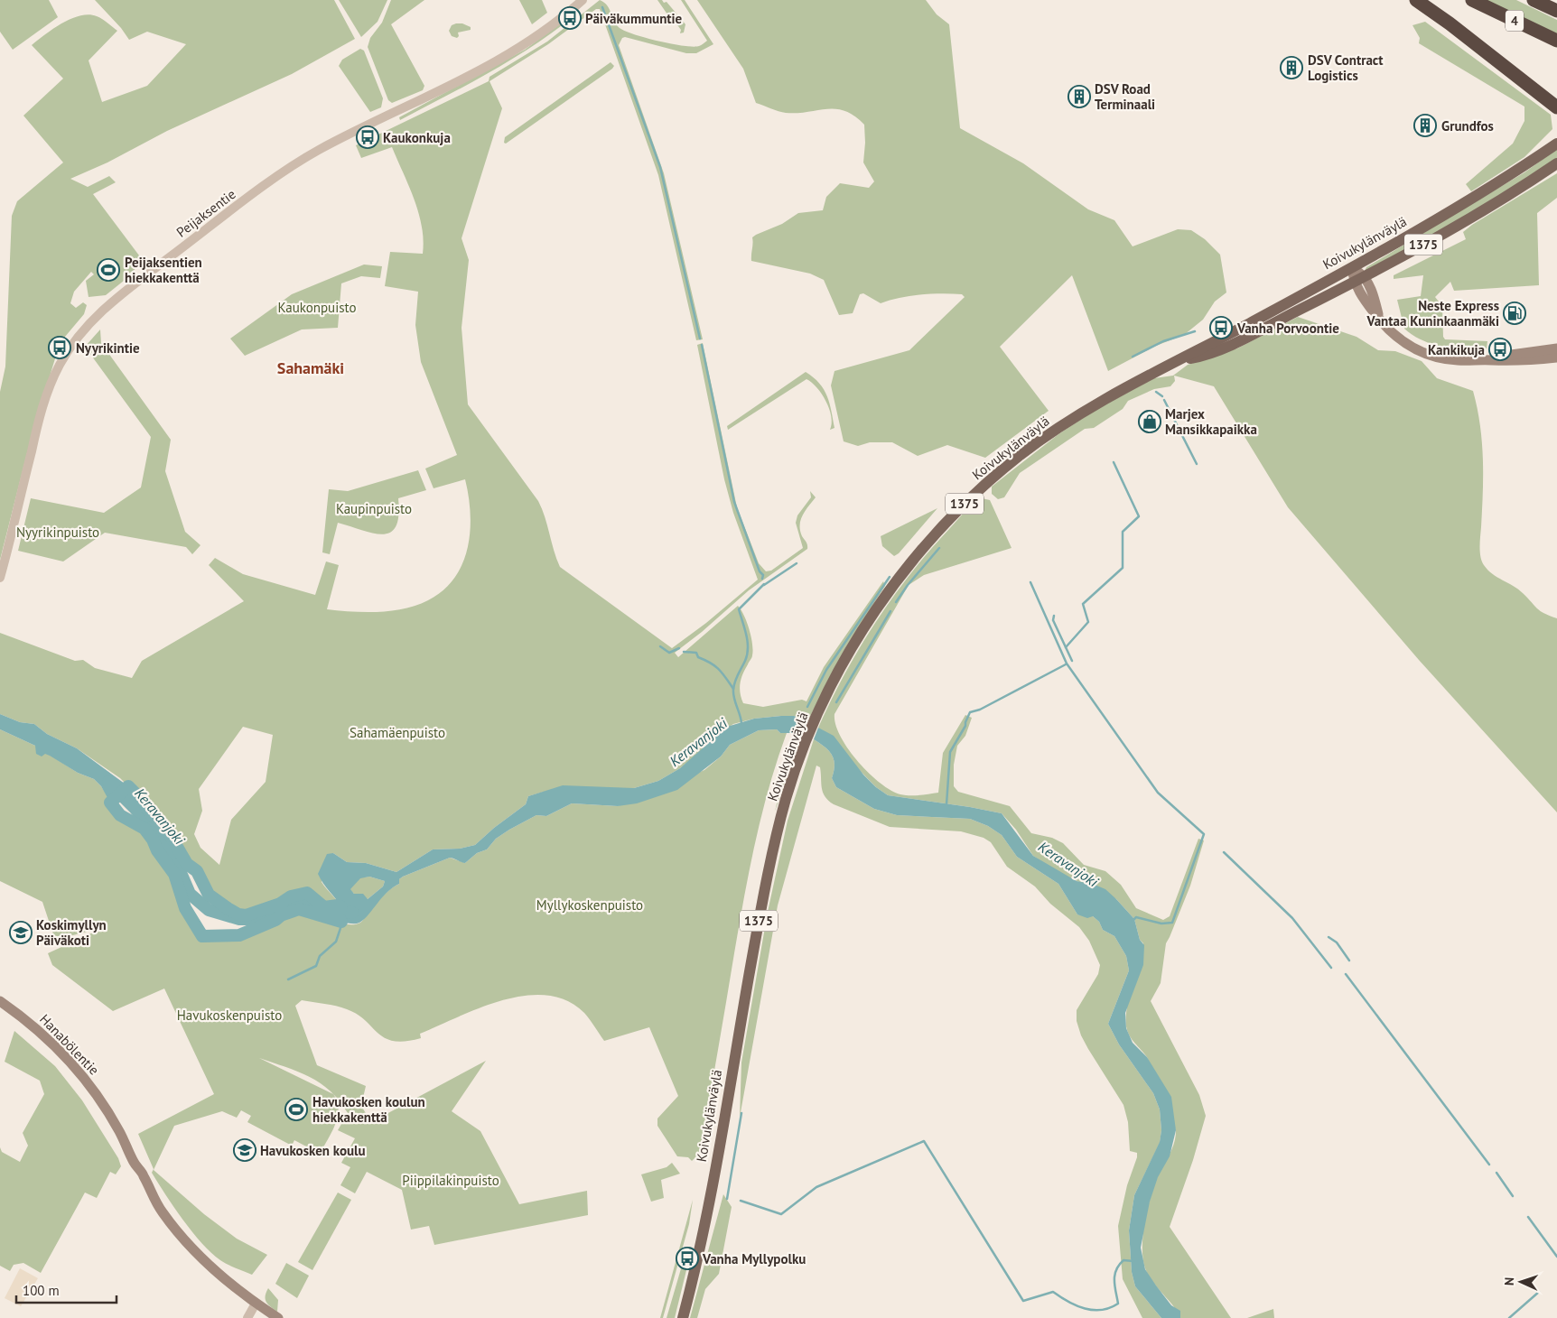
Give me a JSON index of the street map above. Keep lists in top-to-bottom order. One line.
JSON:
{"streets":{"highway":["4"],"main road":["Koivukylänväylä","1375","Hanabölentie"],"street":["Peijaksentie"]},"districts":["Sahamäki"],"water":["Keravanjoki"],"parks":["Kaukonpuisto","Kaupinpuisto","Nyyrikinpuisto","Sahamäenpuisto","Myllykoskenpuisto","Havukoskenpuisto","Piippilakinpuisto"],"places":{"bus stop":["Päiväkummuntie","Kaukonkuja","Vanha Porvoontie","Nyyrikintie","Kankikuja","Vanha Myllypolku"],"building":["DSV Contract Logistics","DSV Road Terminaali","Grundfos"],"sports":["Peijaksentien hiekkakenttä","Havukosken koulun hiekkakenttä"],"fuel station":["Neste Express Vantaa Kuninkaanmäki"],"shop":["Marjex Mansikkapaikka"],"school or university":["Koskimyllyn Päiväkoti","Havukosken koulu"]},"scale_bar":"100 m","north":"left"}
